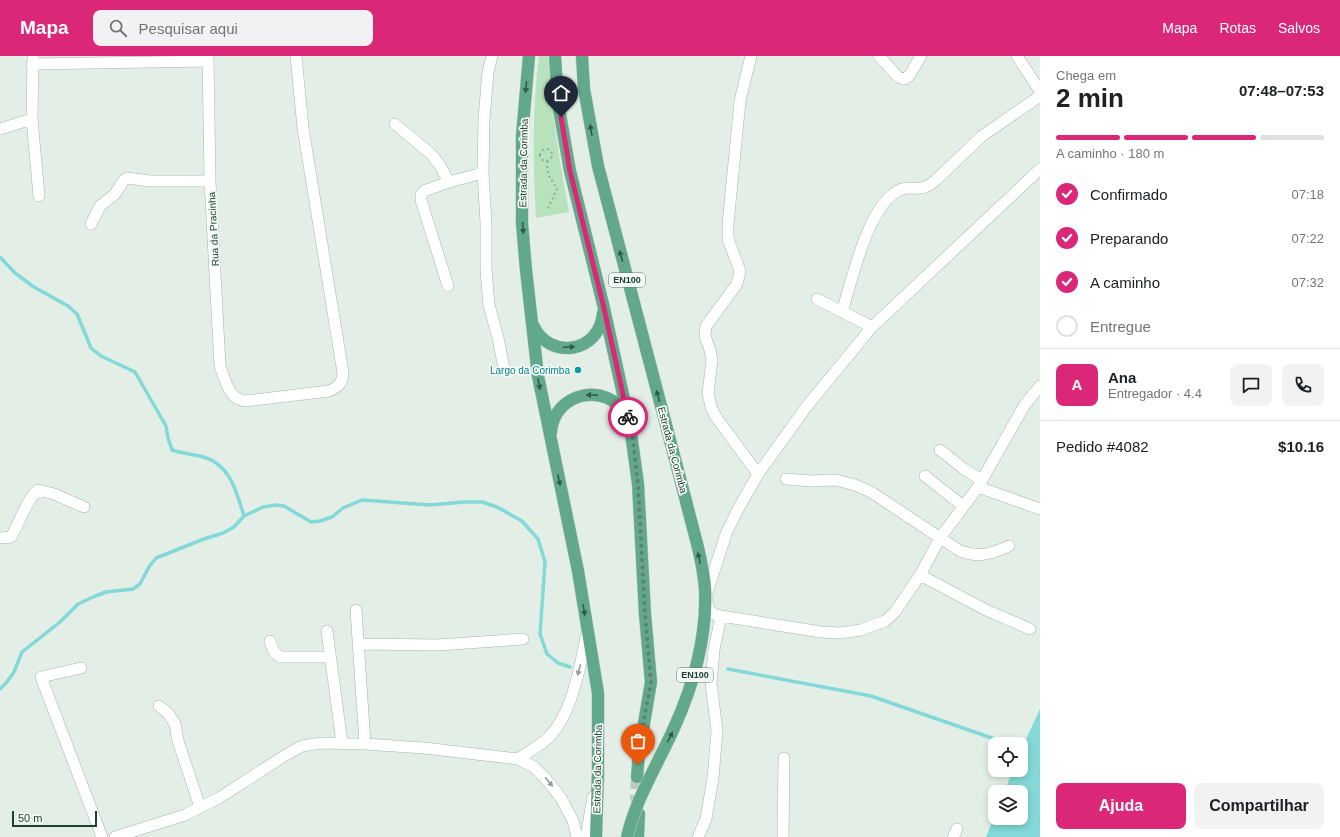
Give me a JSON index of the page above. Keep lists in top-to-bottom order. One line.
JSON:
{"streets":{"main road":["Estrada da Corimba","EN100"],"street":["Rua da Pracinha"]},"places":["Largo da Corimba"],"scale_bar":"50 m","page":{"header":"Mapa","search":"Pesquisar aqui","nav":["Mapa","Rotas","Salvos"],"heading":["2 min","Chega em","07:48–07:53"],"panel":["Ana","Entregador · 4.4","Pedido #4082","$10.16"],"bar":"A caminho · 180 m","list":[["Confirmado","07:18"],["Preparando","07:22"],["A caminho","07:32"],"Entregue"],"round":"A","buttons":["Ajuda","Compartilhar"],"scale":"50 m"}}
